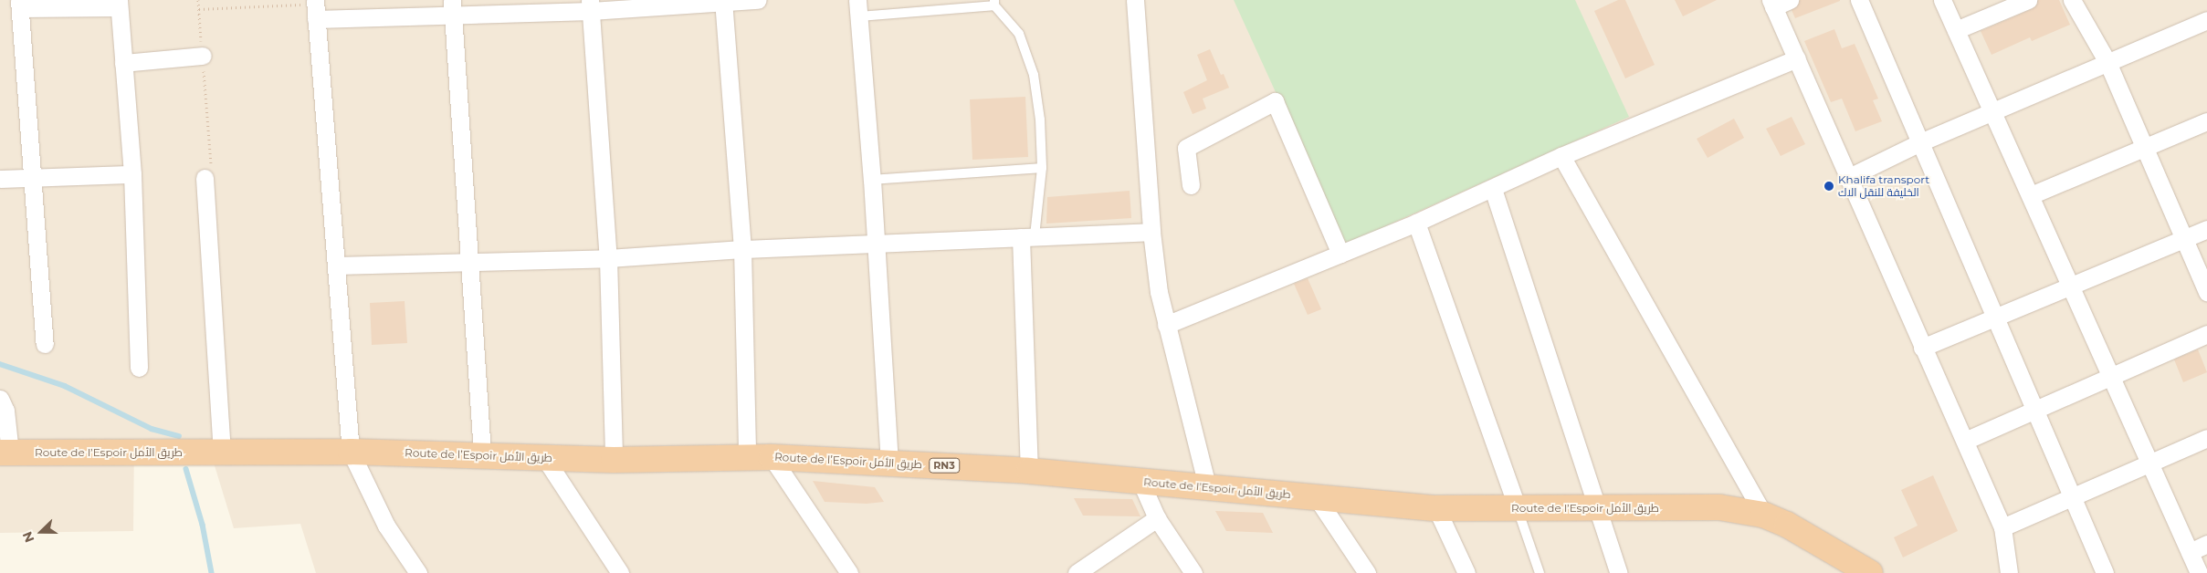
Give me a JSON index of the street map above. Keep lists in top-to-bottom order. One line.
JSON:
{"streets":{"highway":["Route de l’Espoir طريق الأمل","RN3"]},"places":["Khalifa transport الخليفة للنقل الاك"],"north":"left"}
